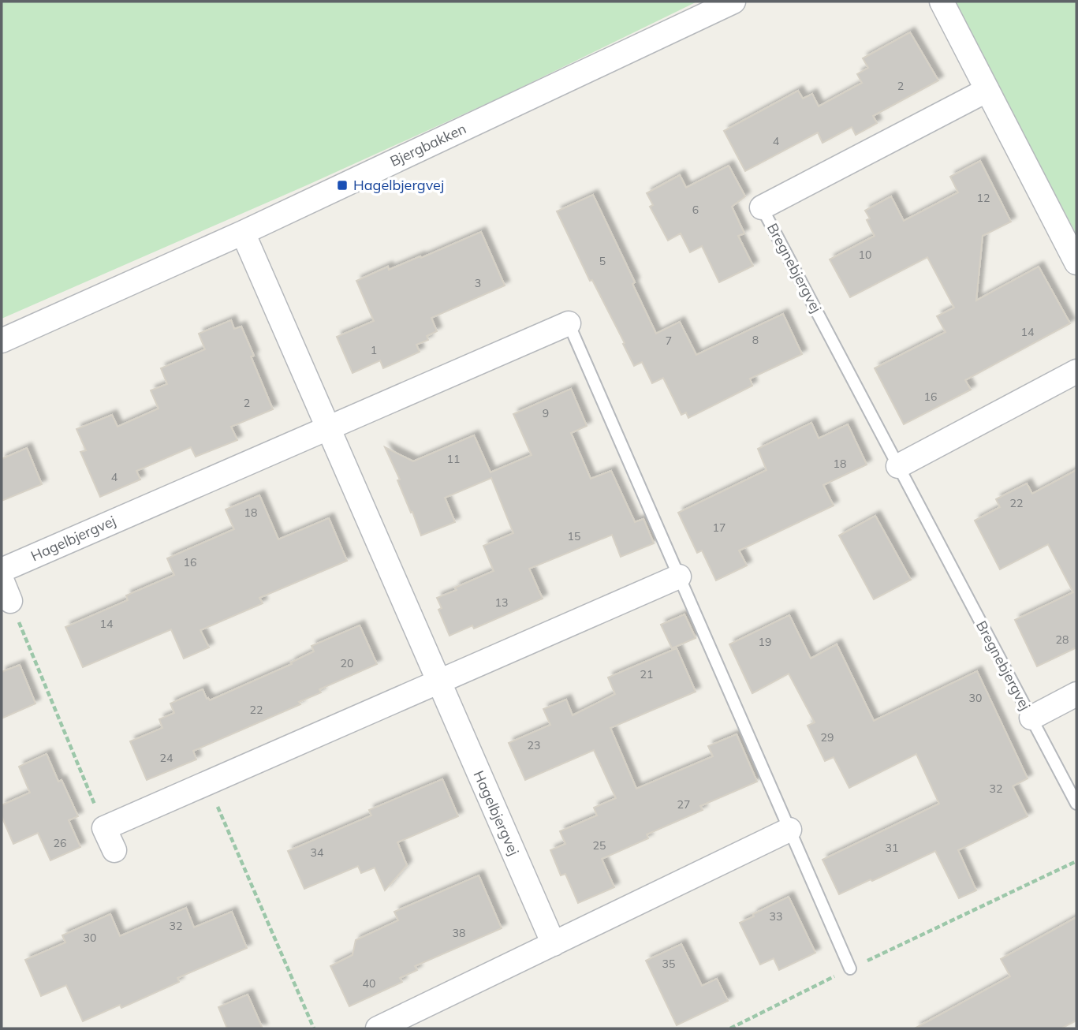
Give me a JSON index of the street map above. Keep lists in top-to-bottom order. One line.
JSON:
{"streets":{"street":["Bjergbakken","Bregnebjergvej","Hagelbjergvej"]},"crossings":[["Bjergbakken","Hagelbjergvej"]],"places":{"transit":["Hagelbjergvej"]},"house_numbers":["2","4","12","6","10","5","3","14","8","7","1","16","2","9","11","18","4","22","18","17","15","16","13","14","28","19","20","21","30","22","29","23","24","32","27","26","25","31","34","33","32","38","30","35","40"]}
